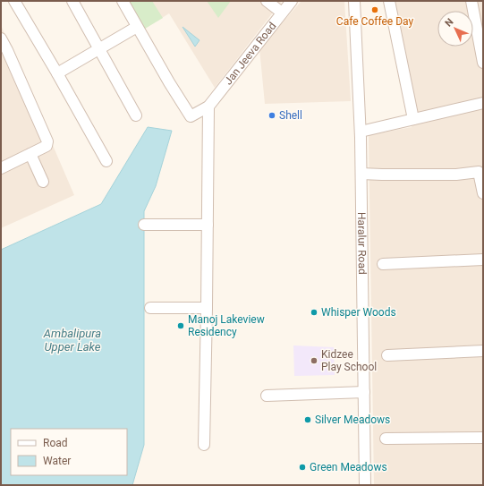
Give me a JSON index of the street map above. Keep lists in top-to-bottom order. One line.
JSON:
{"streets":{"street":["Jan Jeeva Road","Haralur Road"]},"water":["Ambalipura Upper Lake"],"places":["Cafe Coffee Day","Shell","Whisper Woods","Manoj Lakeview Residency","Kidzee Play School","Silver Meadows","Green Meadows"],"legend":["Road","Water"],"north":"top left"}
